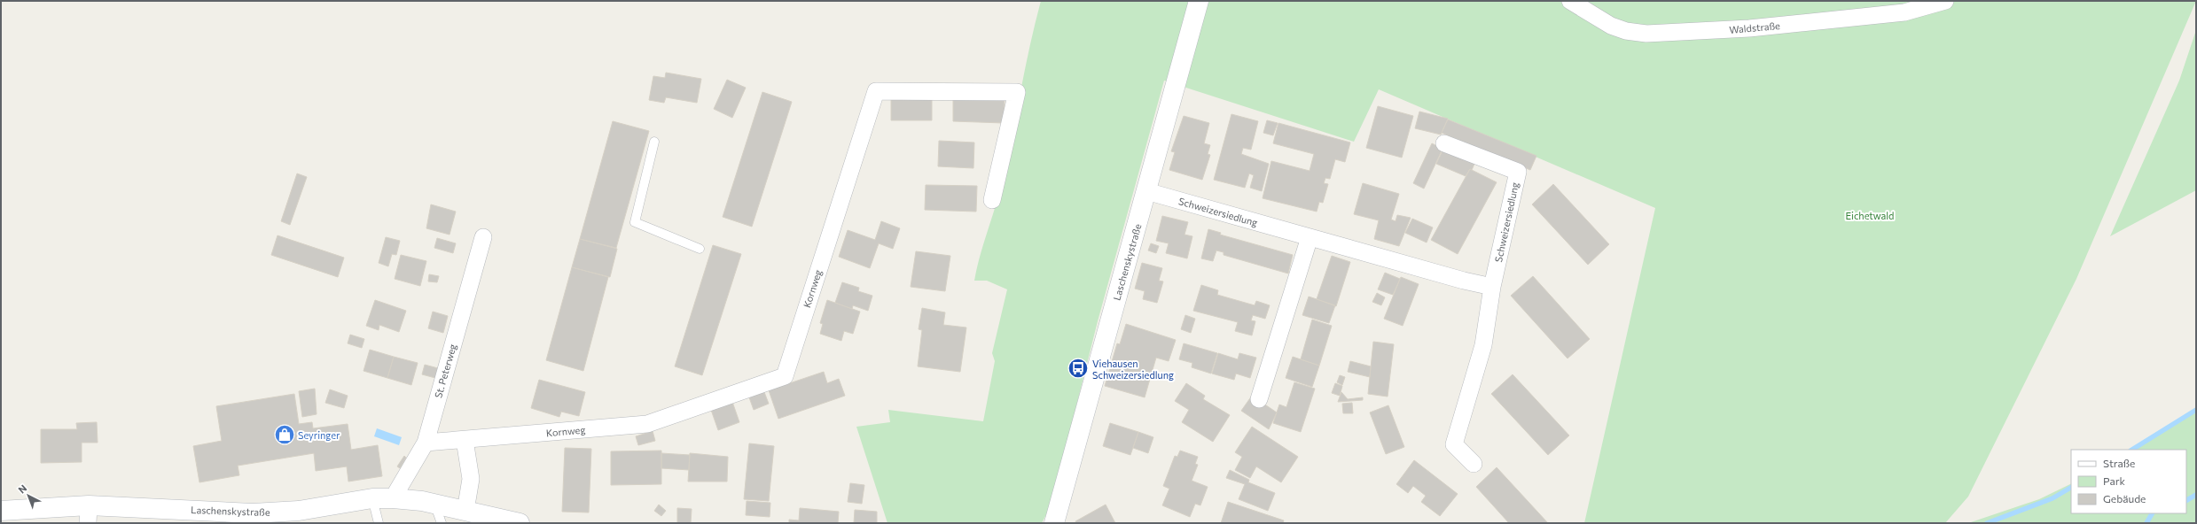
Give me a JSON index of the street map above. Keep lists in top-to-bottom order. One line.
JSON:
{"streets":{"street":["Waldstraße","Schweizersiedlung","Laschenskystraße","Kornweg","St. Peterweg"]},"crossings":[["Schweizersiedlung","Laschenskystraße"],["Laschenskystraße","St. Peterweg"],["Kornweg","St. Peterweg"]],"parks":["Eichetwald"],"places":{"bus stop":["Viehausen Schweizersiedlung"],"shop":["Seyringer"]},"legend":["Straße","Park","Gebäude"],"north":"top left"}
